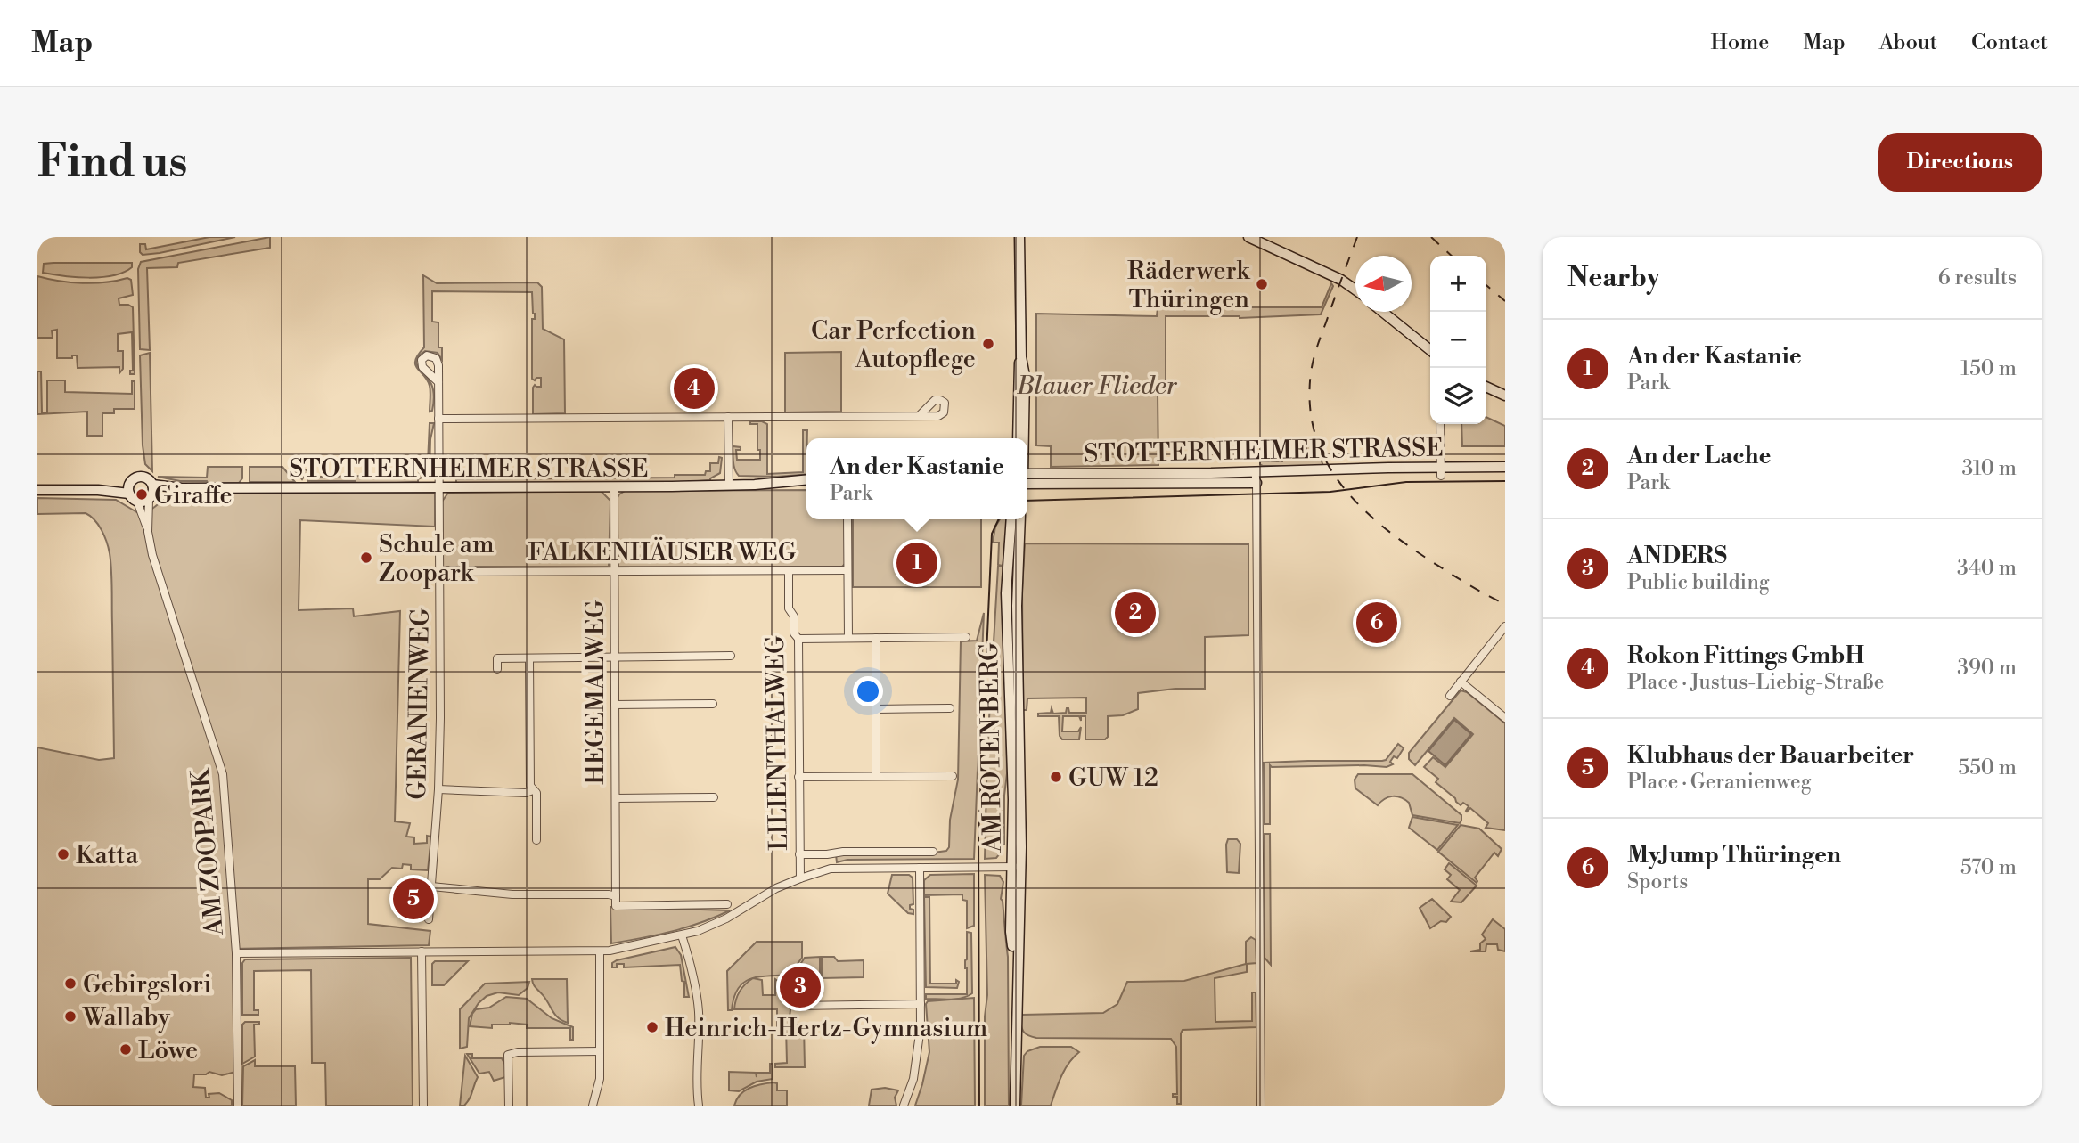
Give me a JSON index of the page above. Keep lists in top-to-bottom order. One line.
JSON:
{"streets":{"main road":["STOTTERNHEIMER STRASSE","AM ROTEN BERG"],"street":["FALKENHÄUSER WEG","HEGEMALWEG","GERANIENWEG","LILIENTHALWEG","AM ZOOPARK"]},"crossings":[["STOTTERNHEIMER STRASSE","HEGEMALWEG"],["STOTTERNHEIMER STRASSE","GERANIENWEG"],["STOTTERNHEIMER STRASSE","AM ZOOPARK"],["FALKENHÄUSER WEG","HEGEMALWEG"],["FALKENHÄUSER WEG","GERANIENWEG"],["FALKENHÄUSER WEG","LILIENTHALWEG"]],"parks":["Blauer Flieder"],"places":["Räderwerk Thüringen","Car Perfection Autopflege","Giraffe","Schule am Zoopark","GUW 12","Katta","Gebirgslori","Wallaby","Heinrich-Hertz-Gymnasium","Löwe"],"north":"left","page":{"header":"Map","nav":["Home","Map","About","Contact"],"buttons":"Directions","title":"Find us","heading":["Nearby","6 results"],"map_buttons":["+","−"],"list":[{"mark":"1","name":"An der Kastanie","note":"Park","value":"150 m"},{"mark":"2","name":"An der Lache","note":"Park","value":"310 m"},{"mark":"3","name":"ANDERS","note":"Public building","value":"340 m"},{"mark":"4","name":"Rokon Fittings GmbH","note":"Place · Justus-Liebig-Straße","value":"390 m"},{"mark":"5","name":"Klubhaus der Bauarbeiter","note":"Place · Geranienweg","value":"550 m"},{"mark":"6","name":"MyJump Thüringen","note":"Sports","value":"570 m"}],"pins":["4","1","2","6","5","3"],"popup":["An der Kastanie","Park"]}}
